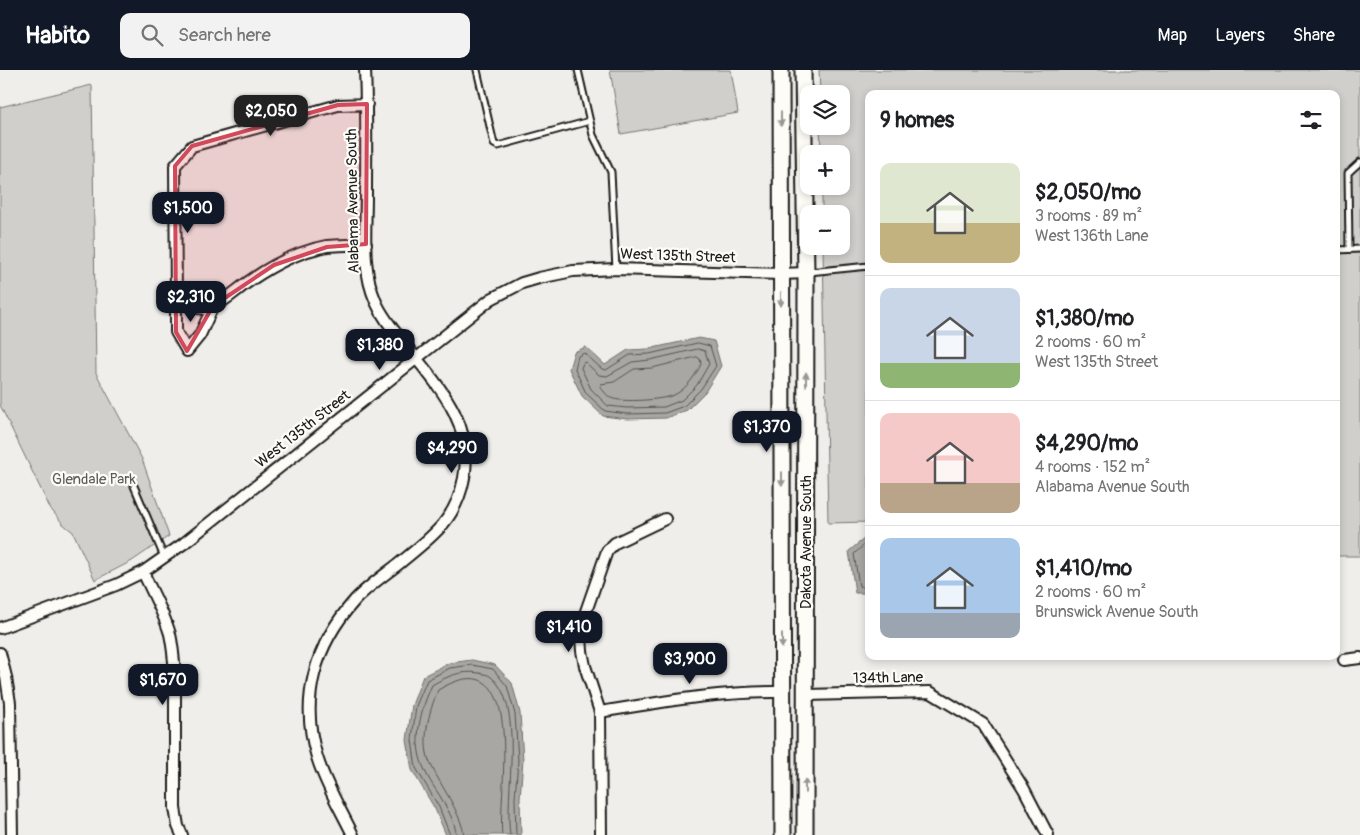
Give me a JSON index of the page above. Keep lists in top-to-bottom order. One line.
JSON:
{"streets":{"main road":["Dakota Avenue South"],"street":["Alabama Avenue South","West 135th Street","134th Lane"]},"crossings":[["Alabama Avenue South","West 135th Street"],["West 135th Street","Dakota Avenue South"],["Dakota Avenue South","134th Lane"]],"parks":["Glendale Park"],"page":{"header":"Habito","search":"Search here","nav":["Map","Layers","Share"],"map_buttons":["+","−"],"heading":"9 homes","price":["$2,050","$1,500","$2,310","$1,380","$1,370","$4,290","$1,410","$3,900","$1,670"],"list":[{"name":"$2,050/mo","note":"3 rooms · 89 m² · West 136th Lane"},{"name":"$1,380/mo","note":"2 rooms · 60 m² · West 135th Street"},{"name":"$4,290/mo","note":"4 rooms · 152 m² · Alabama Avenue South"},{"name":"$1,410/mo","note":"2 rooms · 60 m² · Brunswick Avenue South"}]}}
